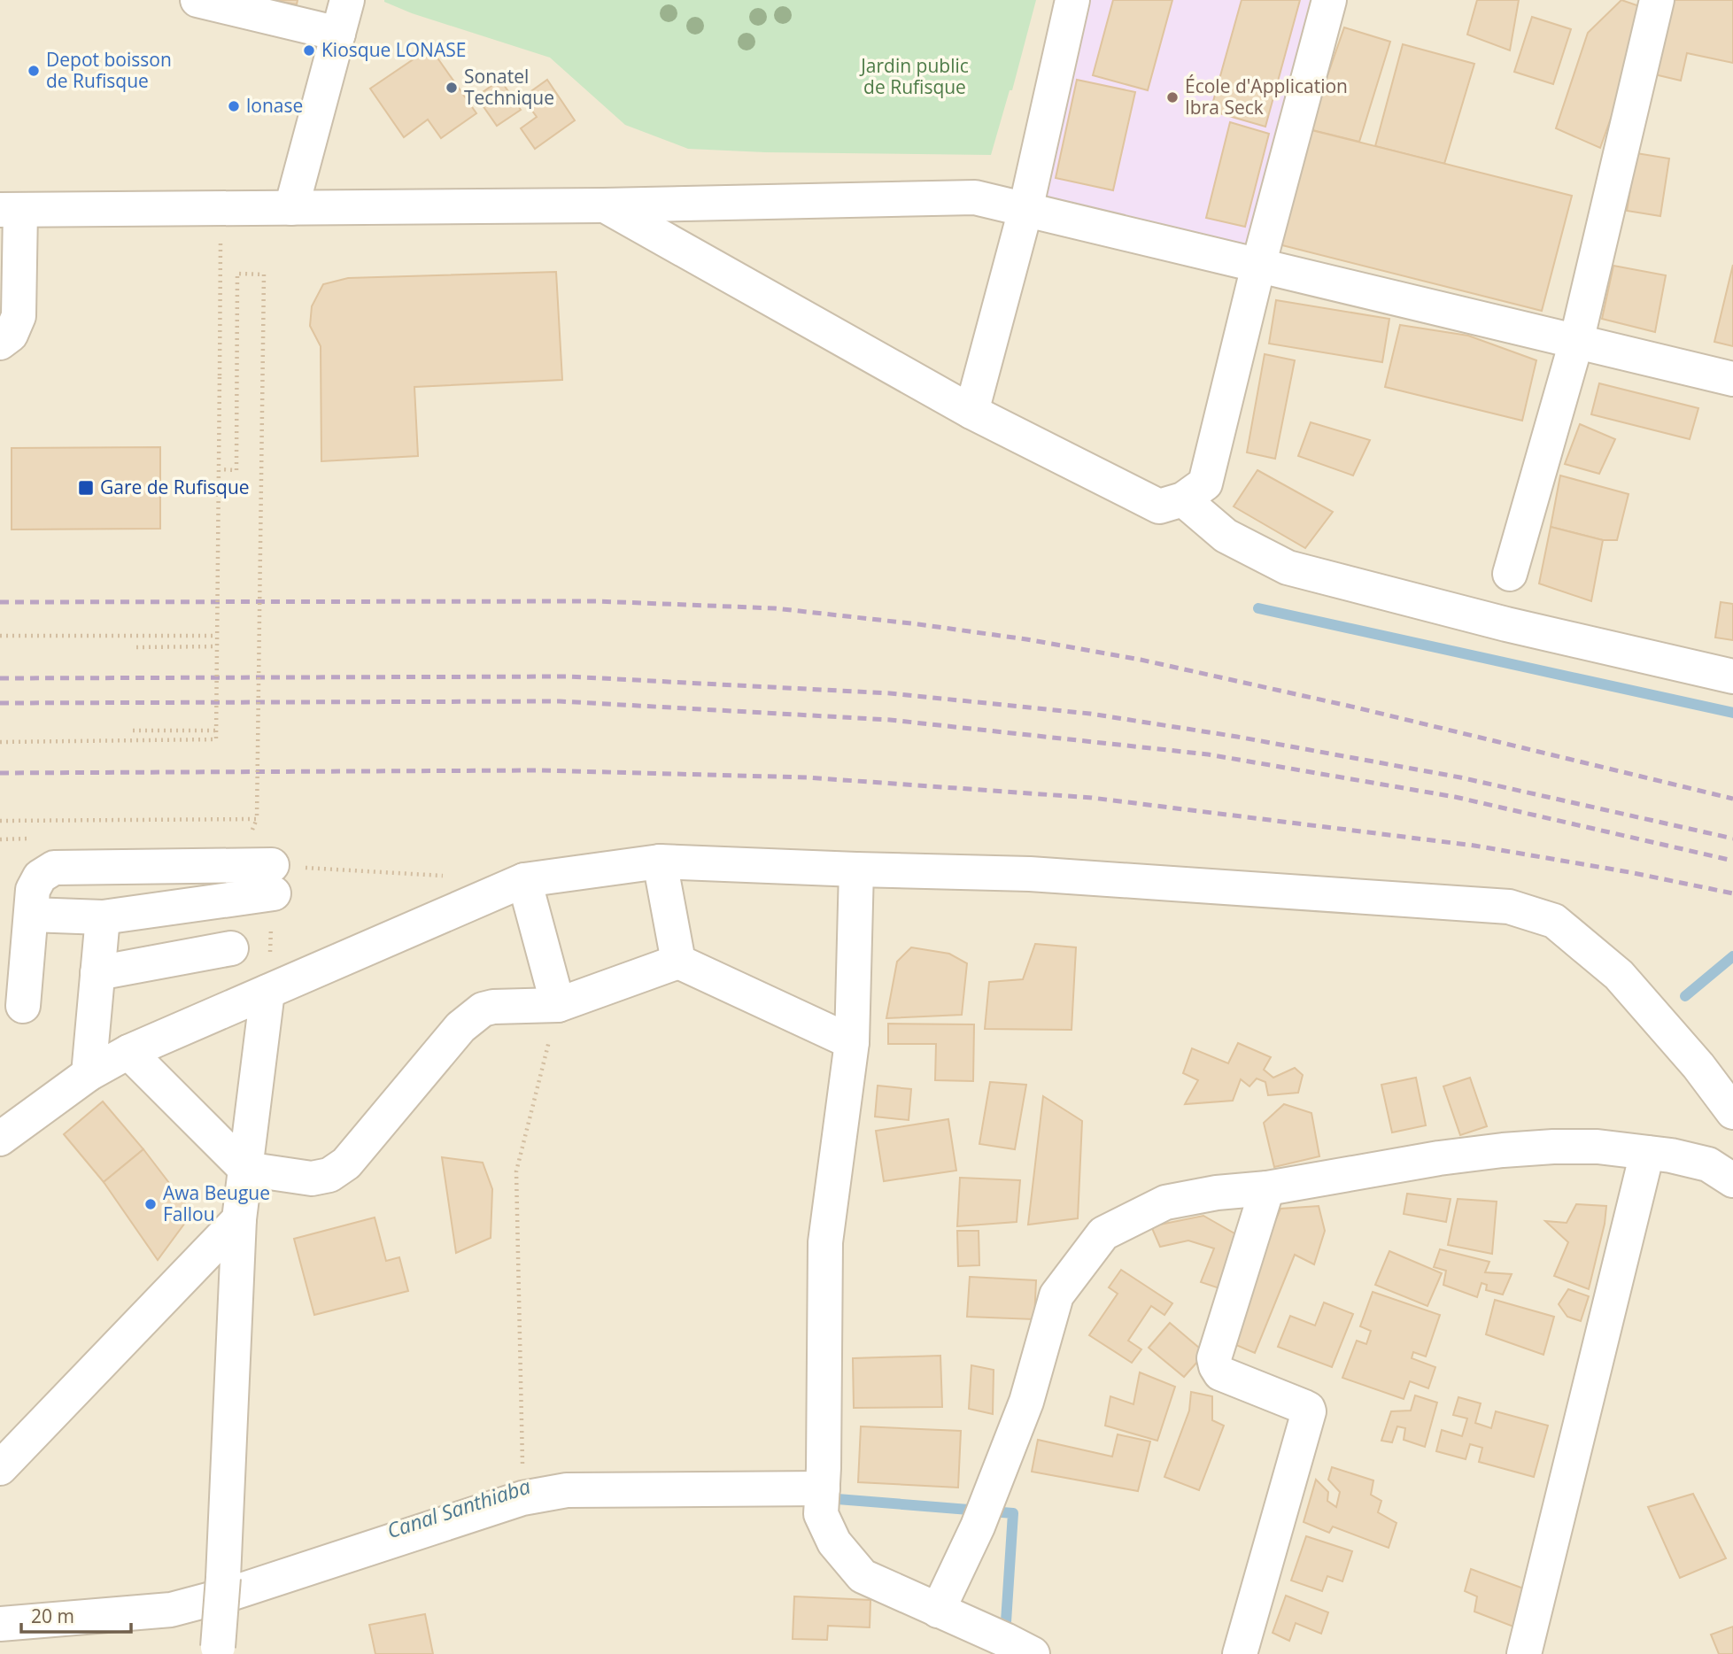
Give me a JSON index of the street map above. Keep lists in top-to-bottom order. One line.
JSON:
{"water":["Canal Santhiaba"],"parks":["Jardin public de Rufisque"],"places":{"other":["Kiosque LONASE","Depot boisson de Rufisque","Sonatel Technique","École d'Application Ibra Seck","lonase","Awa Beugue Fallou"],"transit":["Gare de Rufisque"]},"scale_bar":"20 m"}
